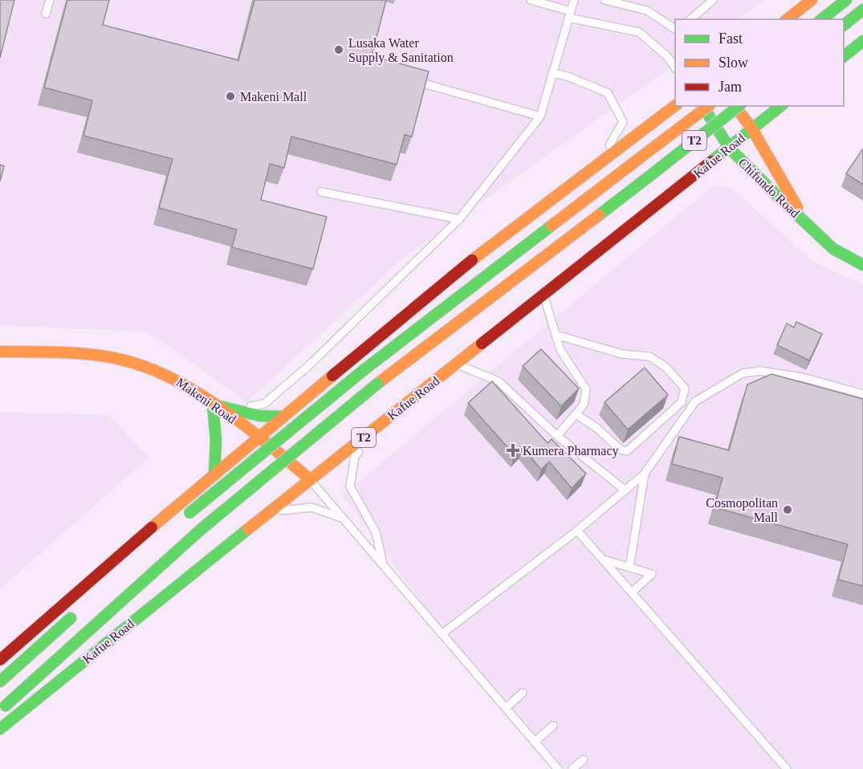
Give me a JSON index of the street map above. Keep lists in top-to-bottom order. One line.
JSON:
{"streets":{"main road":["T2","Kafue Road","Chifundo Road","Makeni Road"]},"crossings":[["Kafue Road","Chifundo Road"],["Kafue Road","Makeni Road"]],"places":{"other":["Lusaka Water Supply & Sanitation","Makeni Mall","Cosmopolitan Mall"],"health":["Kumera Pharmacy"]},"legend":["Fast","Slow","Jam"]}
